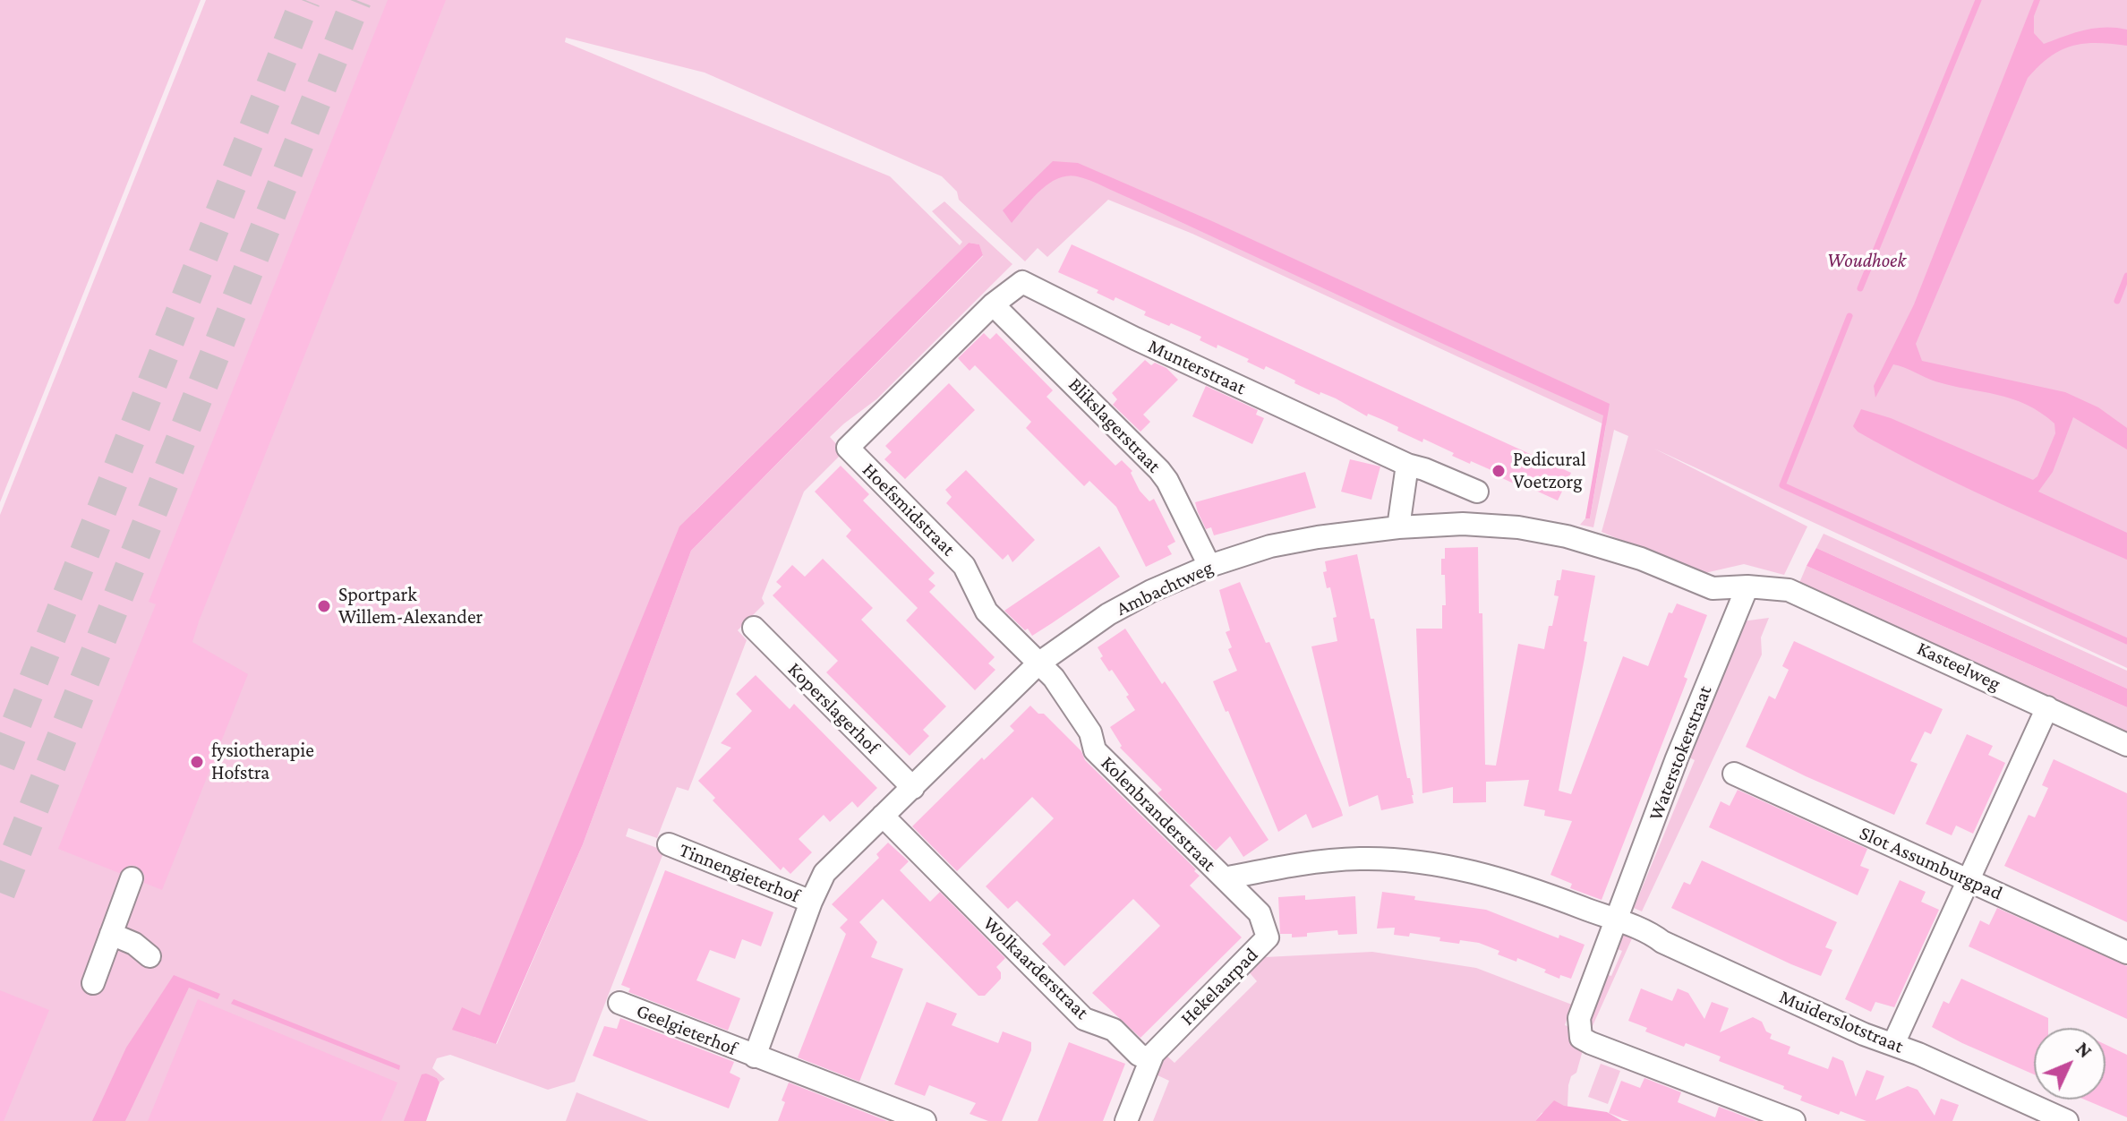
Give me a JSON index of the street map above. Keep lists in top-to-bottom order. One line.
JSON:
{"streets":{"street":["Munterstraat","Blikslagerstraat","Hoefsmidstraat","Ambachtweg","Kasteelweg","Koperslagerhof","Waterstokerstraat","Kolenbranderstraat","Slot Assumburgpad","Tinnengieterhof","Wolkaarderstraat","Hekelaarpad","Muiderslotstraat","Geelgieterhof"]},"crossings":[["Munterstraat","Blikslagerstraat"],["Munterstraat","Hoefsmidstraat"],["Blikslagerstraat","Hoefsmidstraat"],["Blikslagerstraat","Ambachtweg"],["Hoefsmidstraat","Ambachtweg"],["Hoefsmidstraat","Kolenbranderstraat"],["Ambachtweg","Kasteelweg"],["Ambachtweg","Koperslagerhof"],["Ambachtweg","Waterstokerstraat"],["Ambachtweg","Kolenbranderstraat"],["Ambachtweg","Tinnengieterhof"],["Ambachtweg","Wolkaarderstraat"],["Ambachtweg","Geelgieterhof"],["Waterstokerstraat","Kolenbranderstraat"],["Waterstokerstraat","Muiderslotstraat"],["Kolenbranderstraat","Hekelaarpad"],["Kolenbranderstraat","Muiderslotstraat"],["Wolkaarderstraat","Hekelaarpad"]],"parks":["Woudhoek"],"places":["Pedicural Voetzorg","Sportpark Willem-Alexander","fysiotherapie Hofstra"],"north":"top right"}
